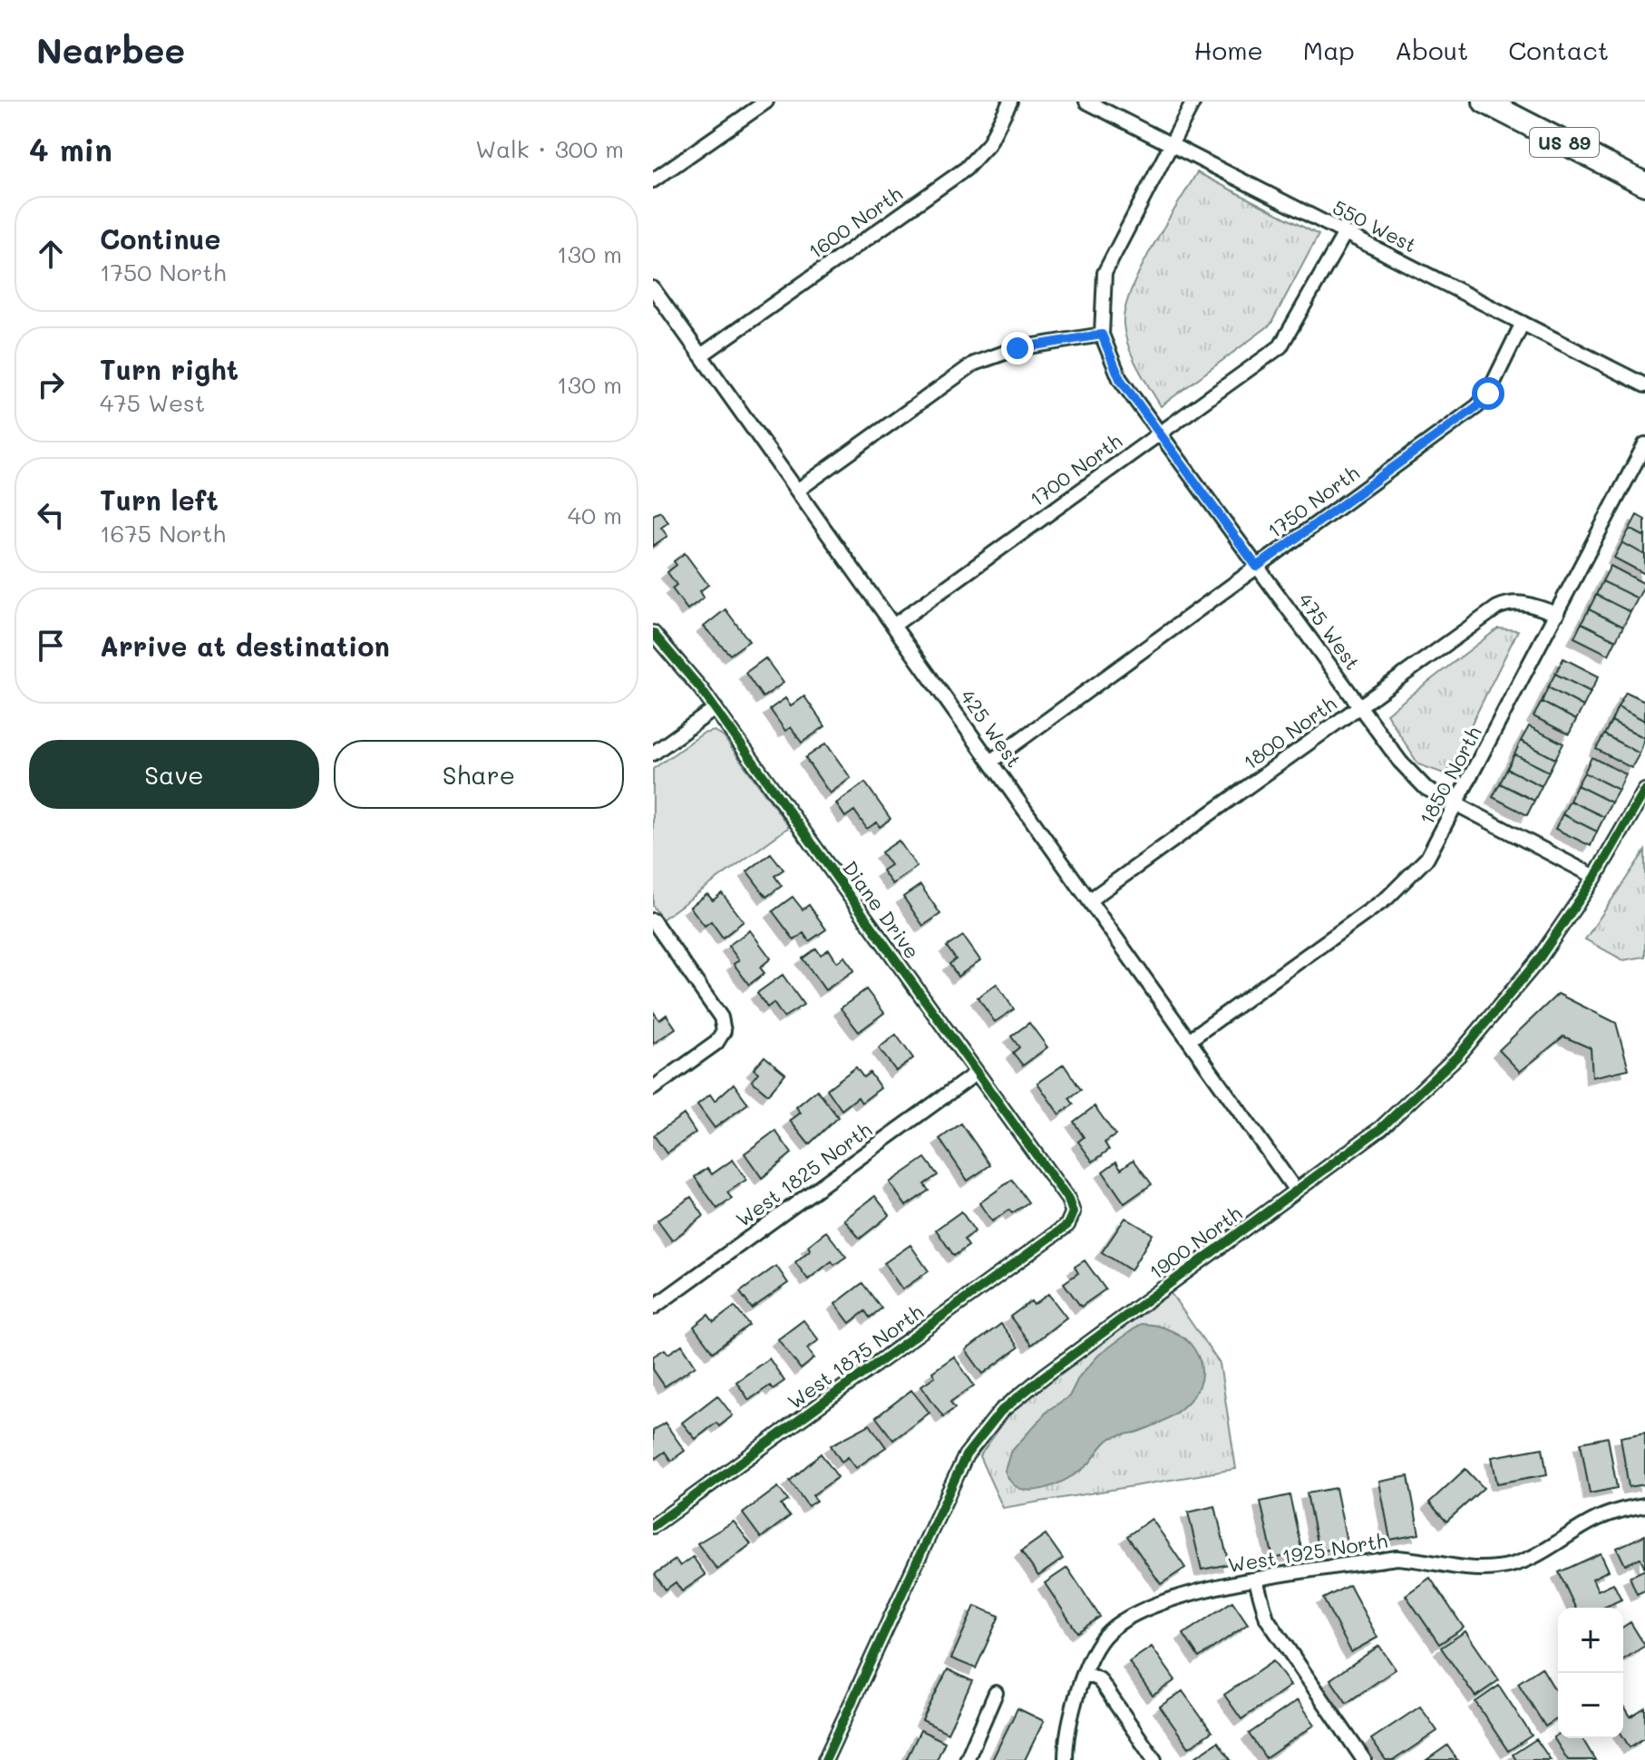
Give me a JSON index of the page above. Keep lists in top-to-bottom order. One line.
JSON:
{"streets":{"main road":["US 89"],"street":["1600 North","550 West","1700 North","1750 North","475 West","425 West","1800 North","1850 North","Diane Drive","West 1825 North","1900 North","West 1875 North","West 1925 North"]},"crossings":[["1600 North","425 West"],["550 West","1700 North"],["550 West","1750 North"],["1700 North","475 West"],["1700 North","425 West"],["1750 North","475 West"],["1750 North","425 West"],["475 West","1800 North"],["475 West","1850 North"],["475 West","1900 North"],["425 West","1800 North"],["425 West","1850 North"],["425 West","1900 North"],["1800 North","1850 North"],["Diane Drive","West 1825 North"],["Diane Drive","West 1875 North"]],"page":{"header":"Nearbee","nav":["Home","Map","About","Contact"],"heading":["4 min","Walk · 300 m"],"list":[["Continue","1750 North","130 m"],["Turn right","475 West","130 m"],["Turn left","1675 North","40 m"],"Arrive at destination"],"buttons":["Save","Share"],"map_buttons":["+","−"]}}
